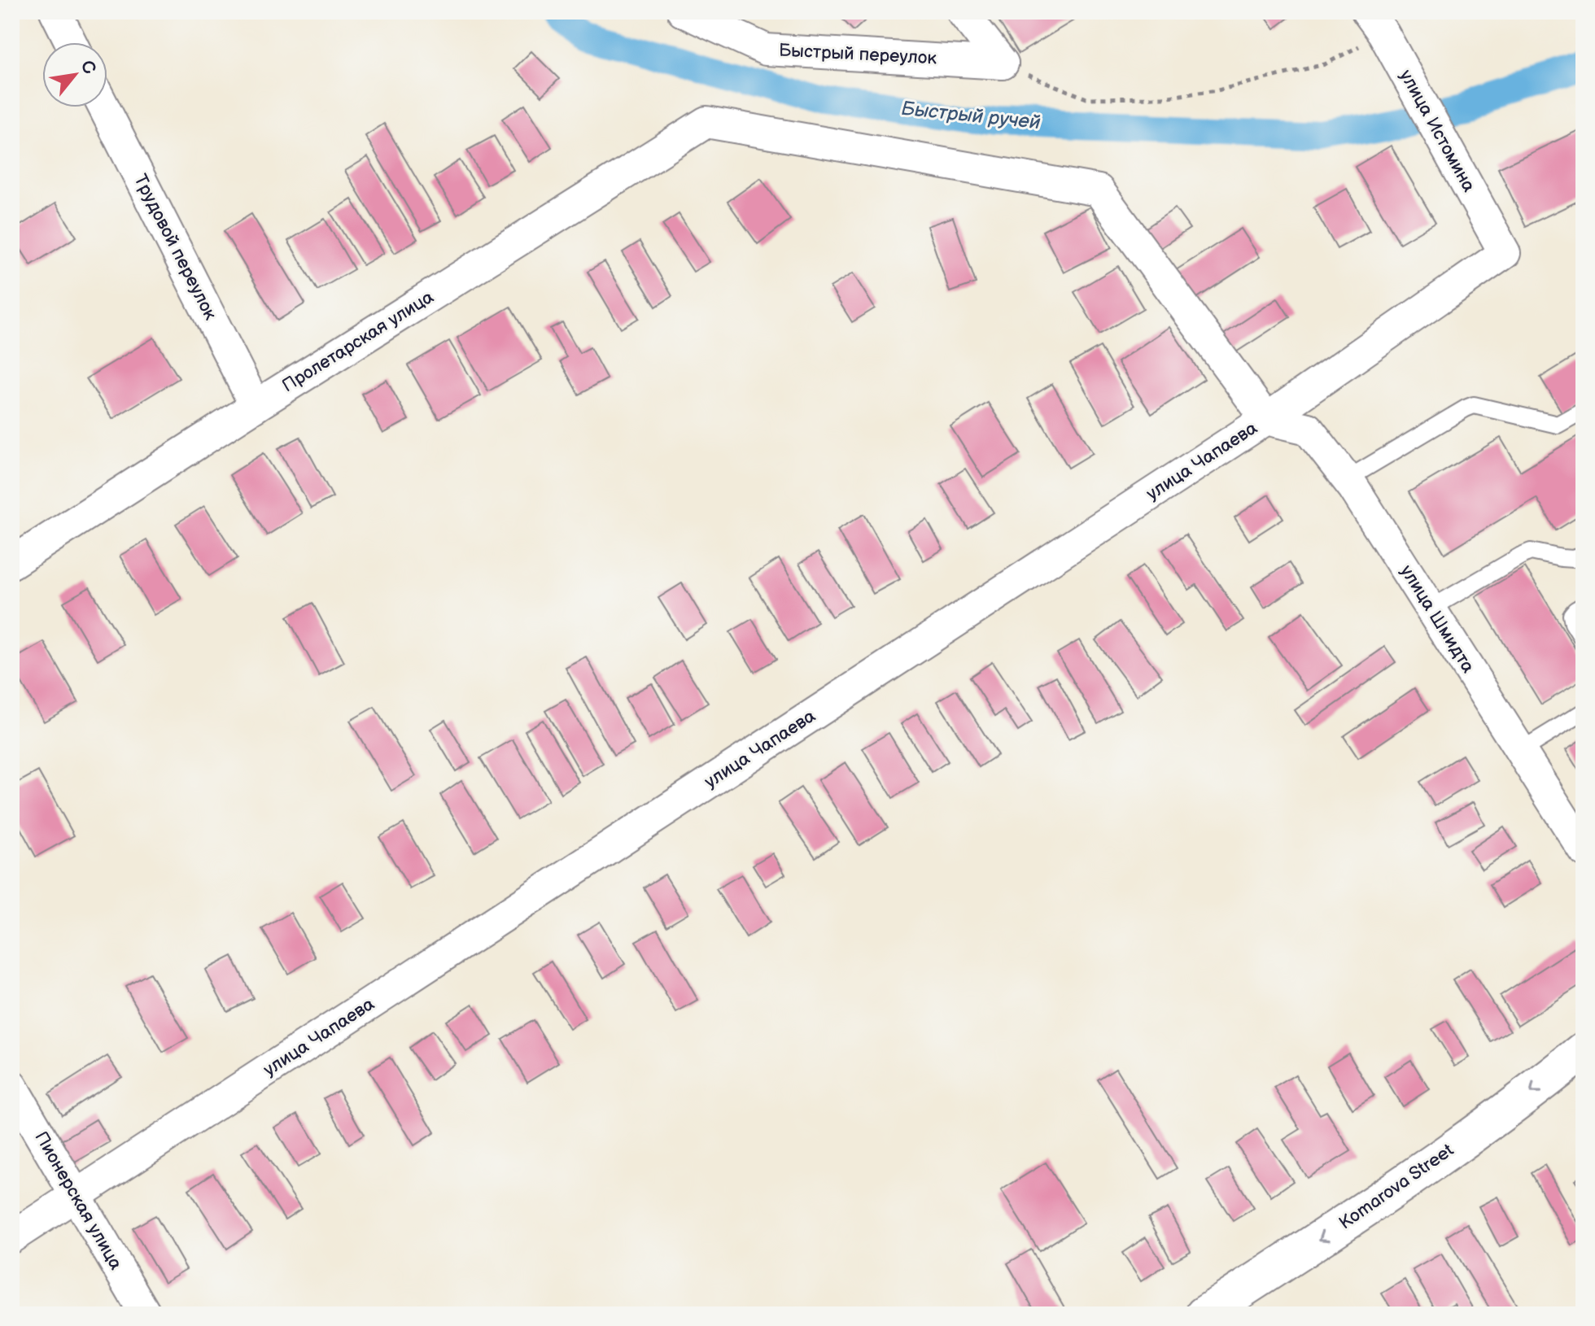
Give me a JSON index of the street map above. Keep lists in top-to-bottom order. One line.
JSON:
{"streets":{"street":["Быстрый переулок","улица Истомина","Трудовой переулок","Пролетарская улица","улица Чапаева","улица Шмидта","Komarova Street","Пионерская улица"]},"crossings":[["улица Истомина","улица Чапаева"],["Трудовой переулок","Пролетарская улица"],["Пролетарская улица","улица Чапаева"],["Пролетарская улица","улица Шмидта"],["улица Чапаева","улица Шмидта"],["улица Чапаева","Пионерская улица"]],"one_way":["Komarova Street"],"water":["Быстрый ручей"],"north":"top right"}
